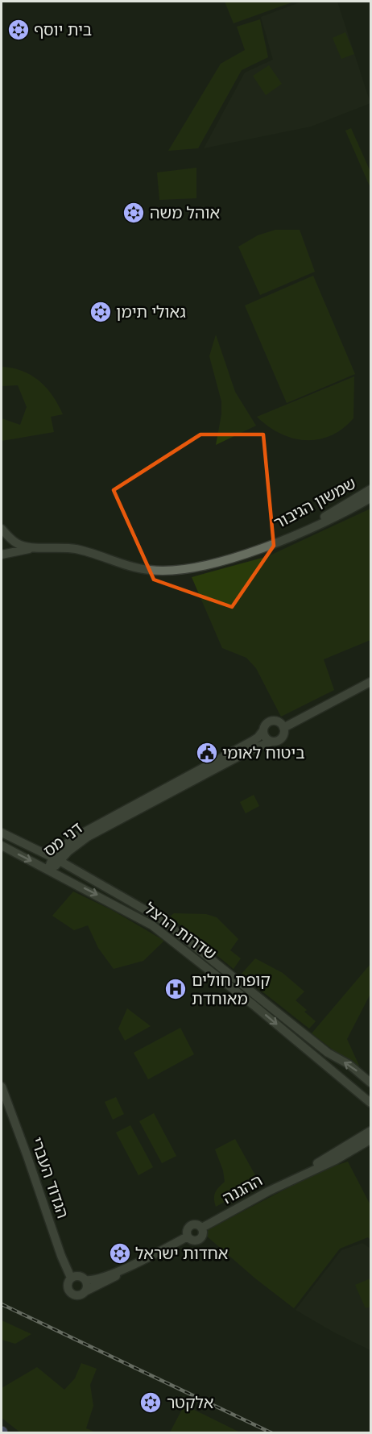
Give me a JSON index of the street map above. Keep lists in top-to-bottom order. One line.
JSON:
{"streets":{"street":["שמשון הגיבור","דני מס","שדרות הרצל","הגדוד העברי","ההגנה"]},"crossings":[["דני מס","שדרות הרצל"]],"places":{"synagogue":["בית יוסף","אוהל משה","גאולי תימן","אחדות ישראל","אלקטר"],"public building":["ביטוח לאומי"],"hospital":["קופת חולים מאוחדת"]}}
